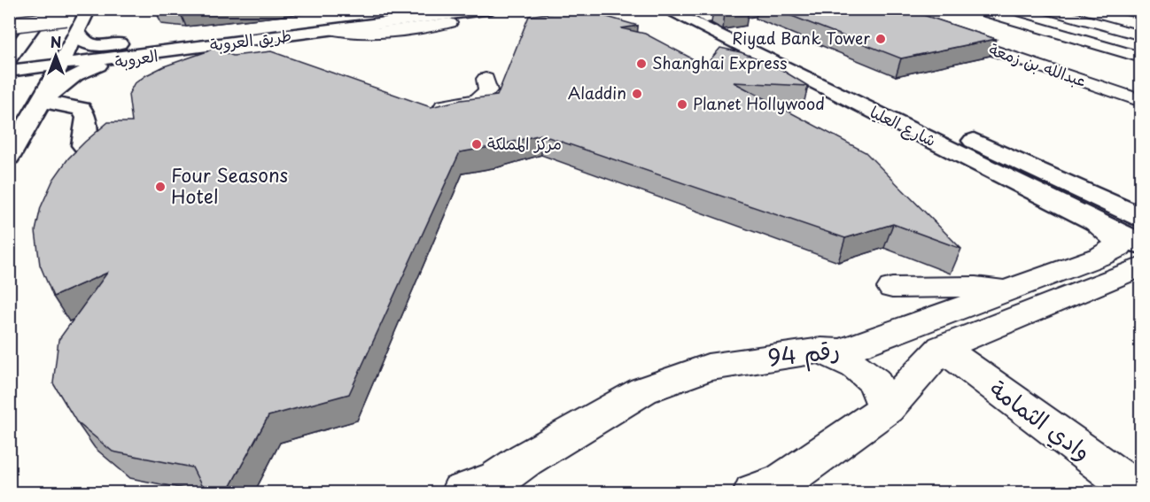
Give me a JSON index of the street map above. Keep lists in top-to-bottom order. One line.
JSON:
{"streets":{"main road":["طريق العروبة","العروبة","شارع العليا"],"street":["عبدالله بن زمعة","رقم 94","وادي الثمامة"]},"crossings":[["طريق العروبة","العروبة"],["شارع العليا","رقم 94"]],"places":["Riyad Bank Tower","Shanghai Express","Aladdin","Planet Hollywood","مركز المملكة","Four Seasons Hotel"],"north":"top"}
